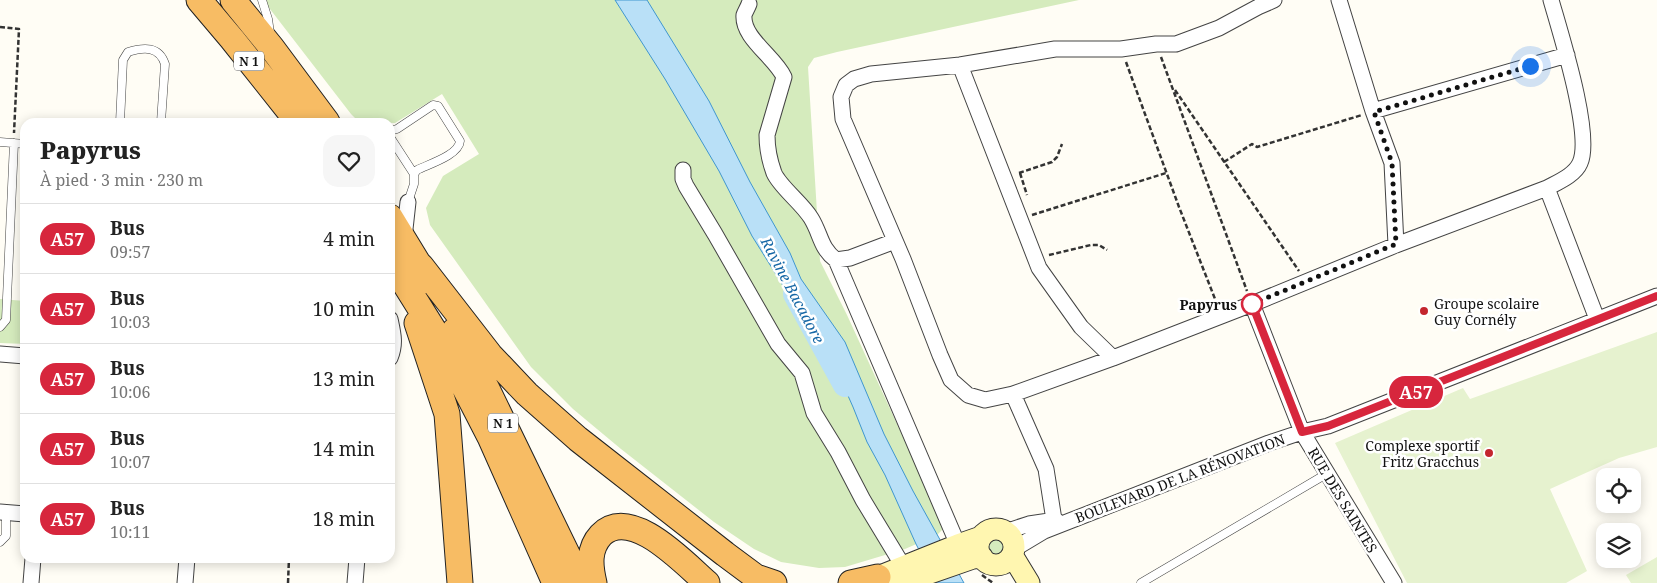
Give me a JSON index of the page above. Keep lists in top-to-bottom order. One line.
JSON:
{"streets":{"highway":["N 1"],"main road":["BOULEVARD DE LA RÉNOVATION"],"street":["RUE DES SAINTES"]},"crossings":[["BOULEVARD DE LA RÉNOVATION","RUE DES SAINTES"]],"water":["Ravine Bacadore"],"places":["Papyrus","Groupe scolaire Guy Cornély","Complexe sportif Fritz Gracchus"],"lines":["bus line A57"],"page":{"on_map":"A57","heading":["Papyrus","À pied · 3 min · 230 m"],"list":[{"mark":"A57","name":"Bus","note":"09:57","value":"4 min"},{"mark":"A57","name":"Bus","note":"10:03","value":"10 min"},{"mark":"A57","name":"Bus","note":"10:06","value":"13 min"},{"mark":"A57","name":"Bus","note":"10:07","value":"14 min"},{"mark":"A57","name":"Bus","note":"10:11","value":"18 min"}]}}
